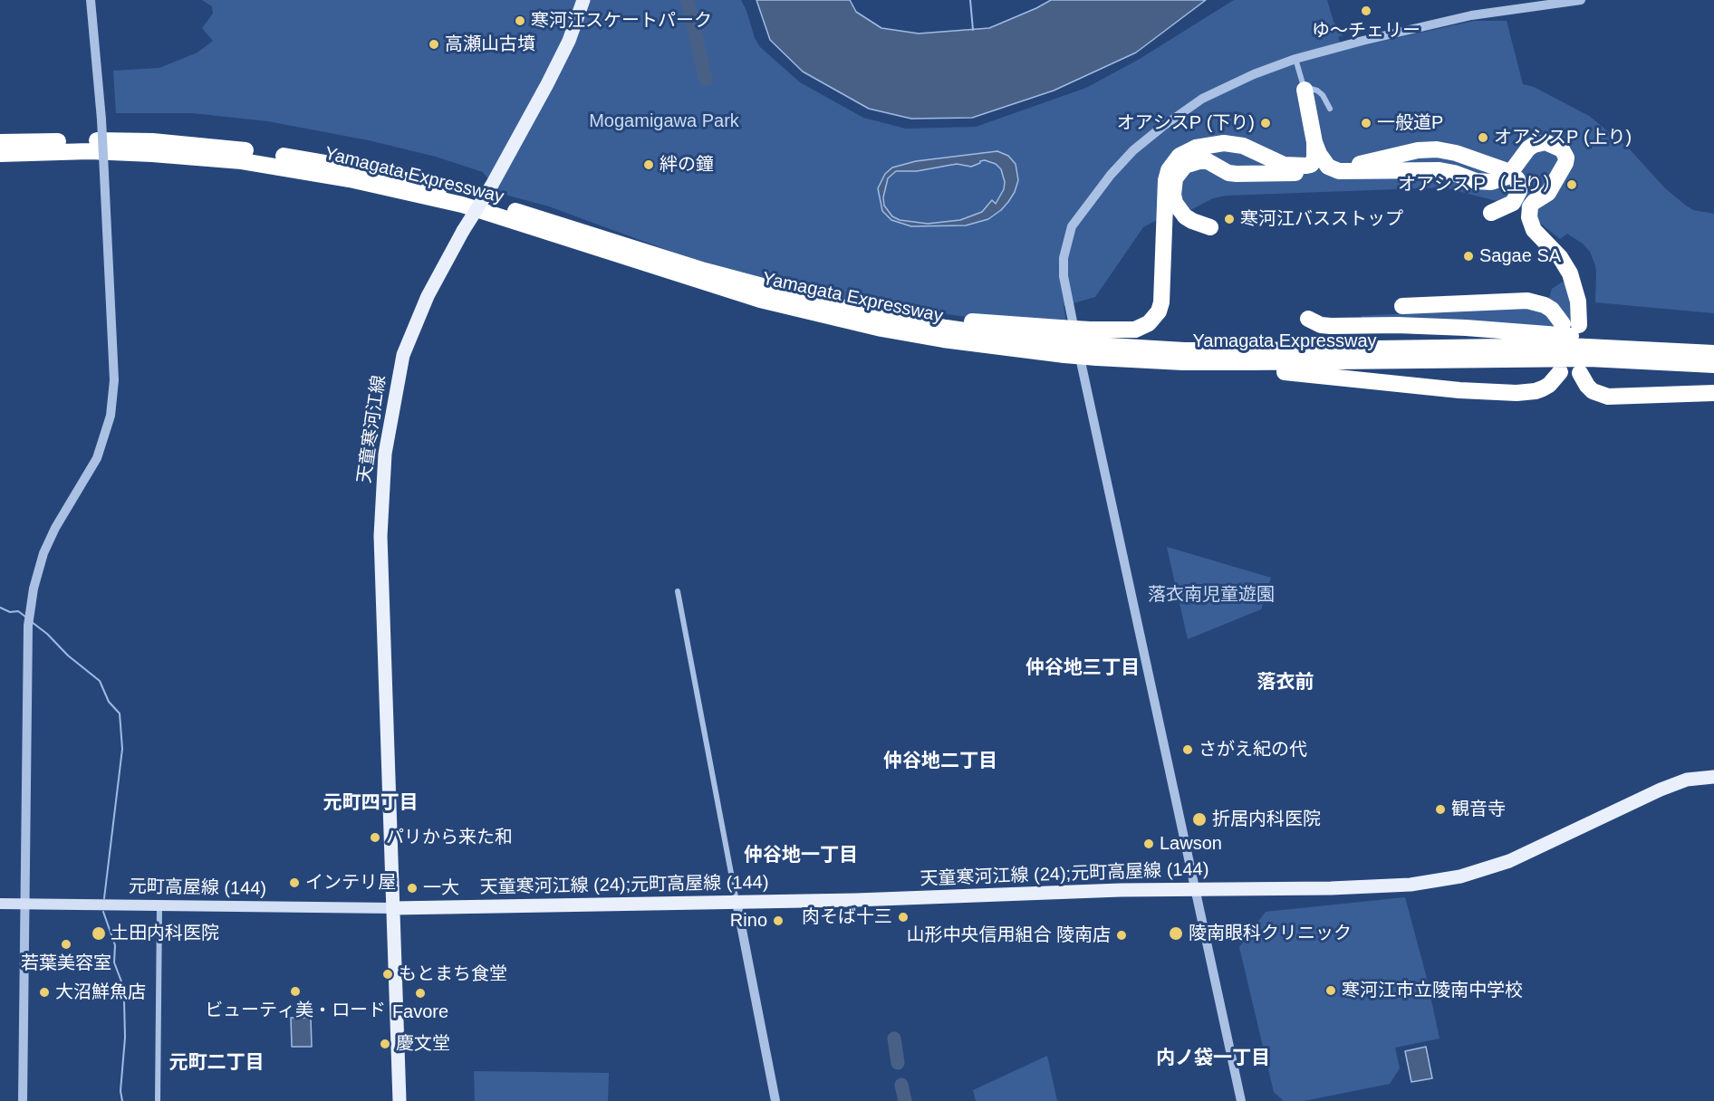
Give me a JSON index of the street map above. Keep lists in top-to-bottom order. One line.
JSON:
{"streets":{"highway":["Yamagata Expressway"],"main road":["天童寒河江線","天童寒河江線 (24);元町高屋線 (144)","元町高屋線 (144)"]},"crossings":[["天童寒河江線","天童寒河江線 (24);元町高屋線 (144)"],["天童寒河江線","元町高屋線 (144)"],["天童寒河江線 (24);元町高屋線 (144)","元町高屋線 (144)"]],"districts":["仲谷地三丁目","落衣前","仲谷地二丁目","元町四丁目","仲谷地一丁目","内ノ袋一丁目","元町二丁目"],"parks":["Mogamigawa Park","落衣南児童遊園"],"places":["ゆ～チェリー","寒河江スケートパーク","高瀬山古墳","オアシスP (下り)","一般道P","オアシスP (上り)","絆の鐘","オアシスＰ（上り）","寒河江バスストップ","Sagae SA","さがえ紀の代","観音寺","折居内科医院","パリから来た和","Lawson","インテリ屋","一大","肉そば十三","Rino","土田内科医院","陵南眼科クリニック","山形中央信用組合 陵南店","若葉美容室","もとまち食堂","寒河江市立陵南中学校","ビューティ美・ロード","大沼鮮魚店","Favore","慶文堂"]}
